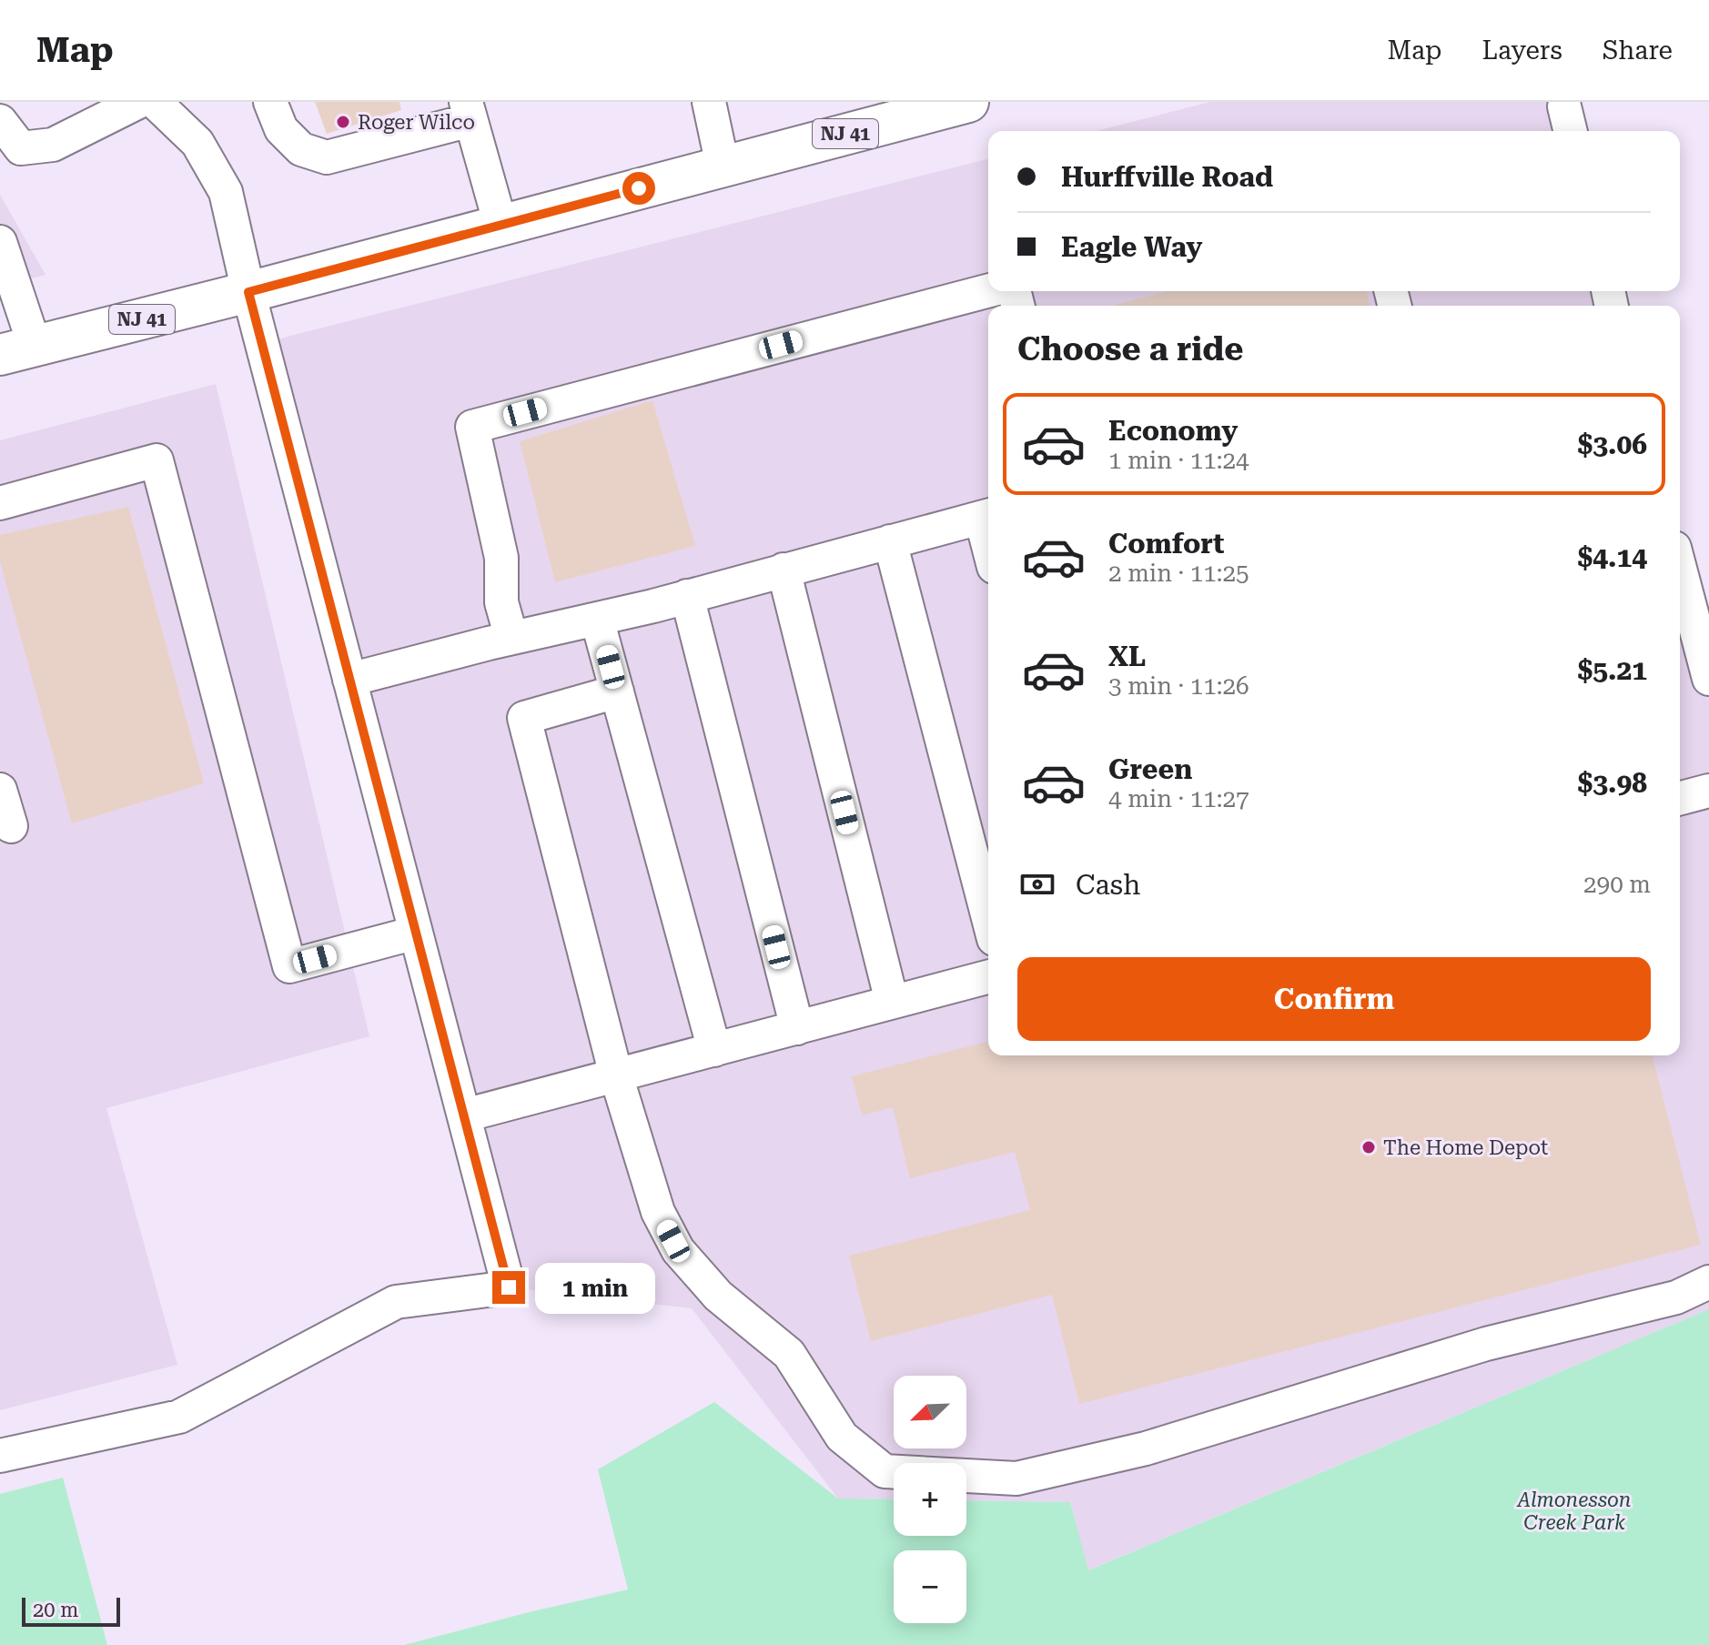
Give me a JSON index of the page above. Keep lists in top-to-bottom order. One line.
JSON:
{"streets":{"main road":["NJ 41"]},"parks":["Almonesson Creek Park"],"places":["Roger Wilco","The Home Depot"],"scale_bar":"20 m","north":"bottom left","page":{"header":"Map","nav":["Map","Layers","Share"],"banner":["Hurffville Road","Eagle Way"],"heading":"Choose a ride","list":[{"name":"Economy","note":"1 min · 11:24","value":"$3.06"},{"name":"Comfort","note":"2 min · 11:25","value":"$4.14"},{"name":"XL","note":"3 min · 11:26","value":"$5.21"},{"name":"Green","note":"4 min · 11:27","value":"$3.98"}],"pay":["Cash","290 m"],"buttons":"Confirm","bubble":"1 min","map_buttons":["+","−"],"scale":"20 m"}}
